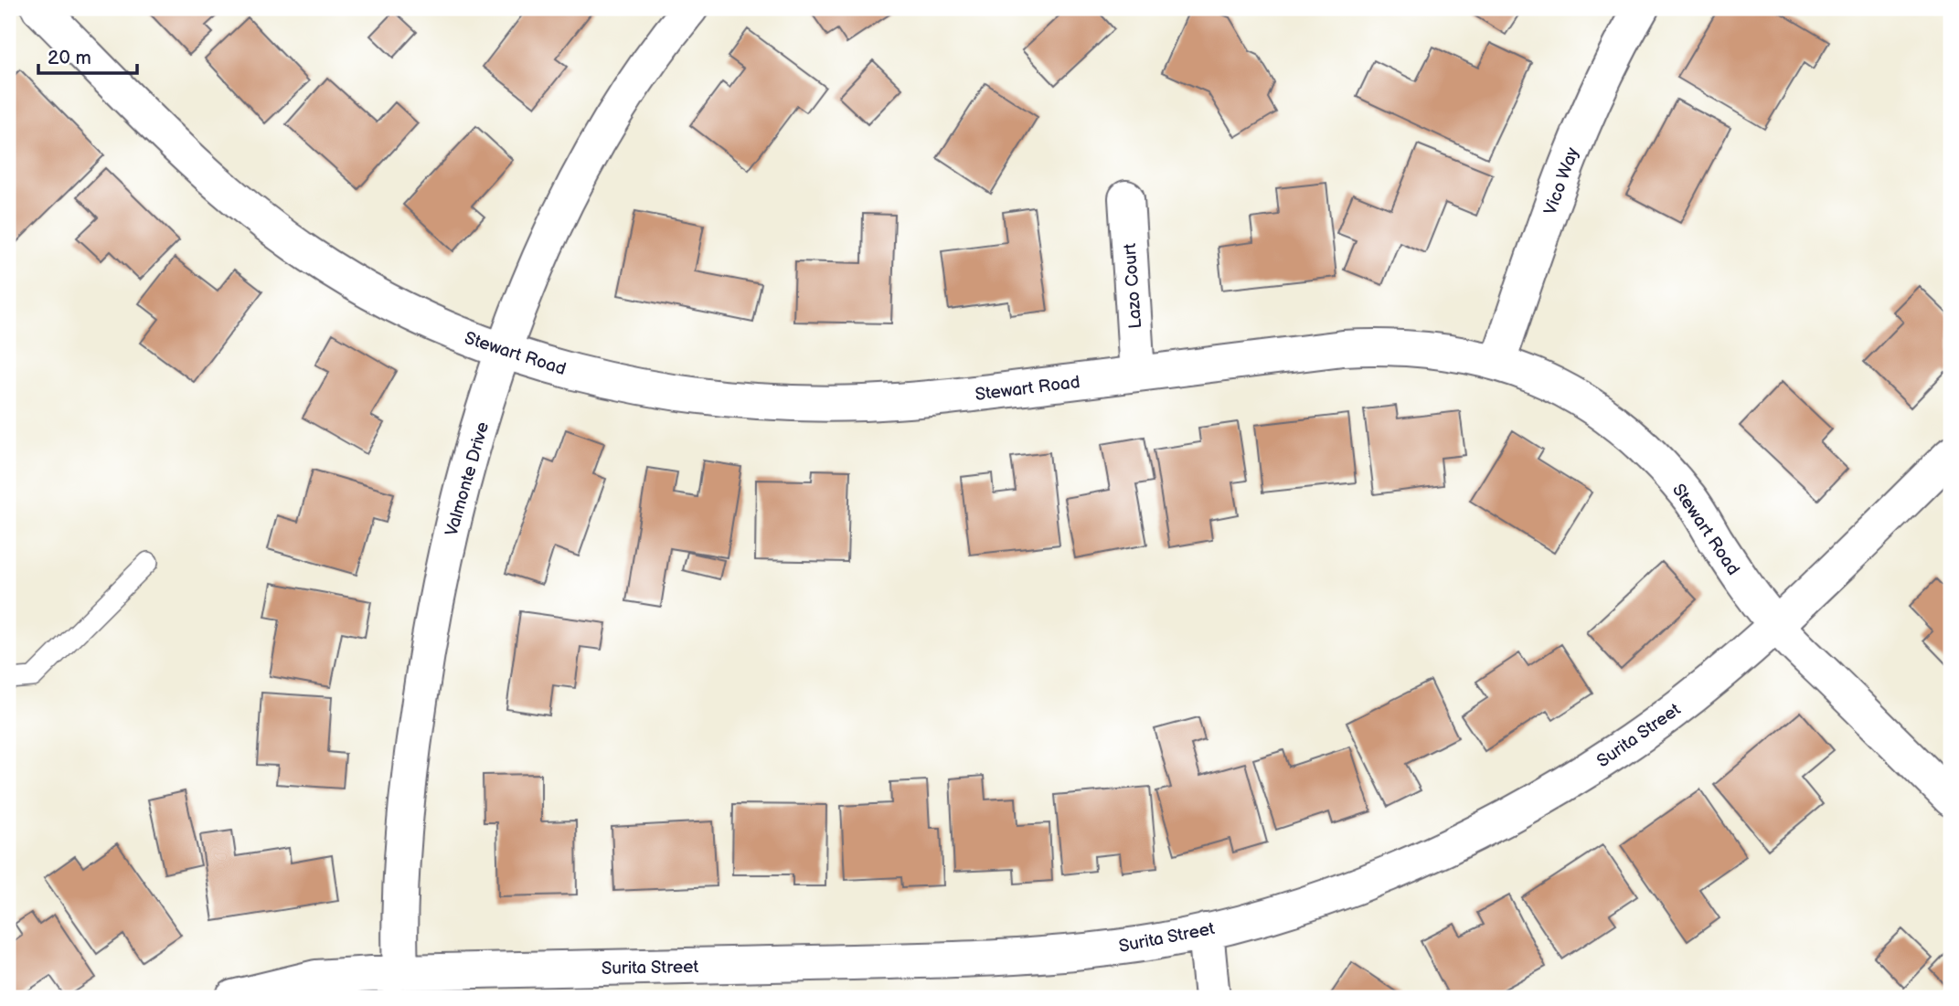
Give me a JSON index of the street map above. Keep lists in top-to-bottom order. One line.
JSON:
{"streets":{"street":["Vico Way","Lazo Court","Stewart Road","Valmonte Drive","Surita Street"]},"crossings":[["Vico Way","Stewart Road"],["Lazo Court","Stewart Road"],["Stewart Road","Valmonte Drive"],["Stewart Road","Surita Street"],["Valmonte Drive","Surita Street"]],"scale_bar":"20 m"}
